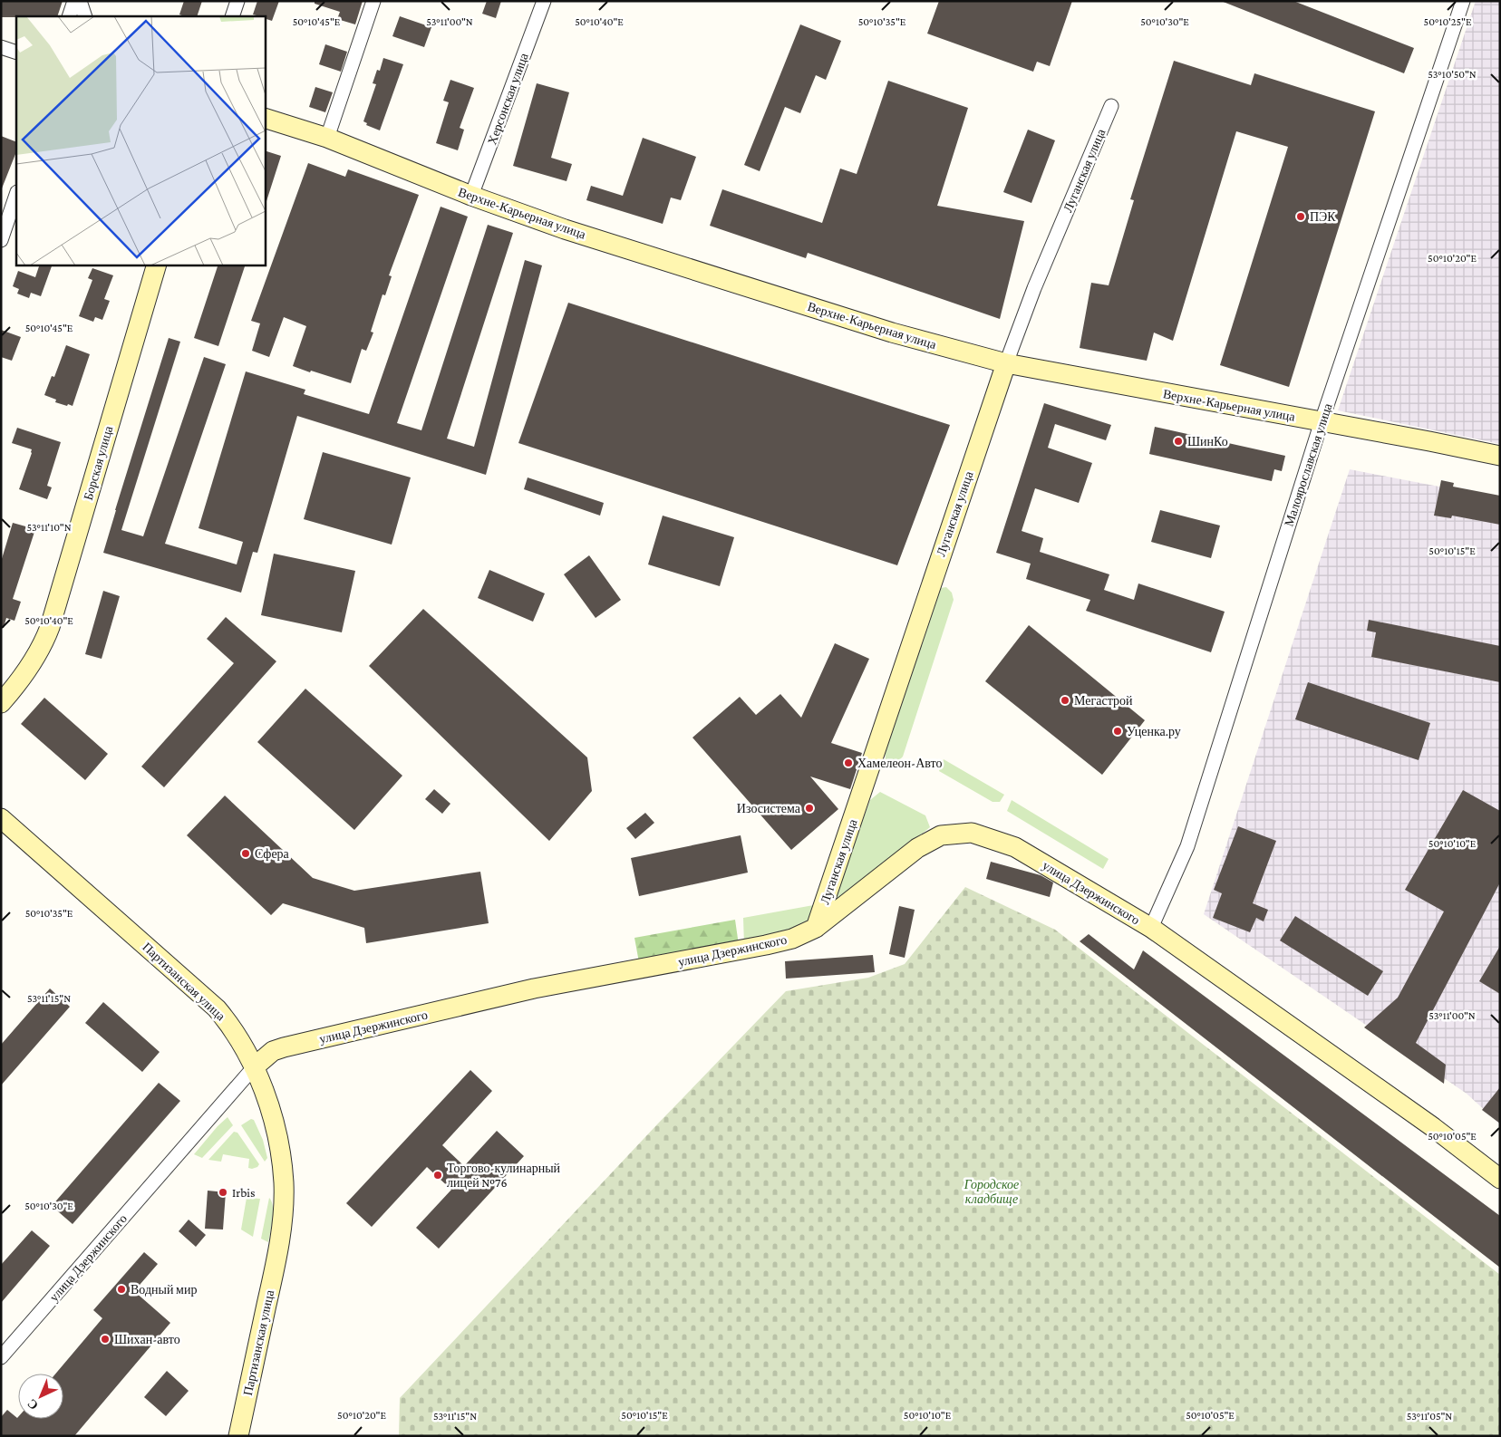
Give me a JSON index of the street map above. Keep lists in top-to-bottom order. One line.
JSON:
{"streets":{"street":["Херсонская улица","Луганская улица","Верхне-Карьерная улица","Борская улица","Малоярославская улица","улица Дзержинского","Партизанская улица"]},"crossings":[["Херсонская улица","Верхне-Карьерная улица"],["Луганская улица","Верхне-Карьерная улица"],["Луганская улица","улица Дзержинского"],["Верхне-Карьерная улица","Малоярославская улица"],["Малоярославская улица","улица Дзержинского"],["улица Дзержинского","Партизанская улица"]],"parks":["Городское кладбище"],"places":["ПЭК","ШинКо","Мегастрой","Уценка.ру","Хамелеон-Авто","Изосистема","Сфера","Торгово-кулинарный лицей №76","Irbis","Водный мир","Шихан-авто"],"north":"bottom left","coordinates":["53°11'00\"N","50°10'30\"E","50°10'25\"E","50°10'45\"E","50°10'40\"E","50°10'35\"E","53°10'50\"N","50°10'20\"E","53°11'10\"N","50°10'15\"E","50°10'10\"E","53°11'15\"N","50°10'05\"E","53°11'05\"N"]}
